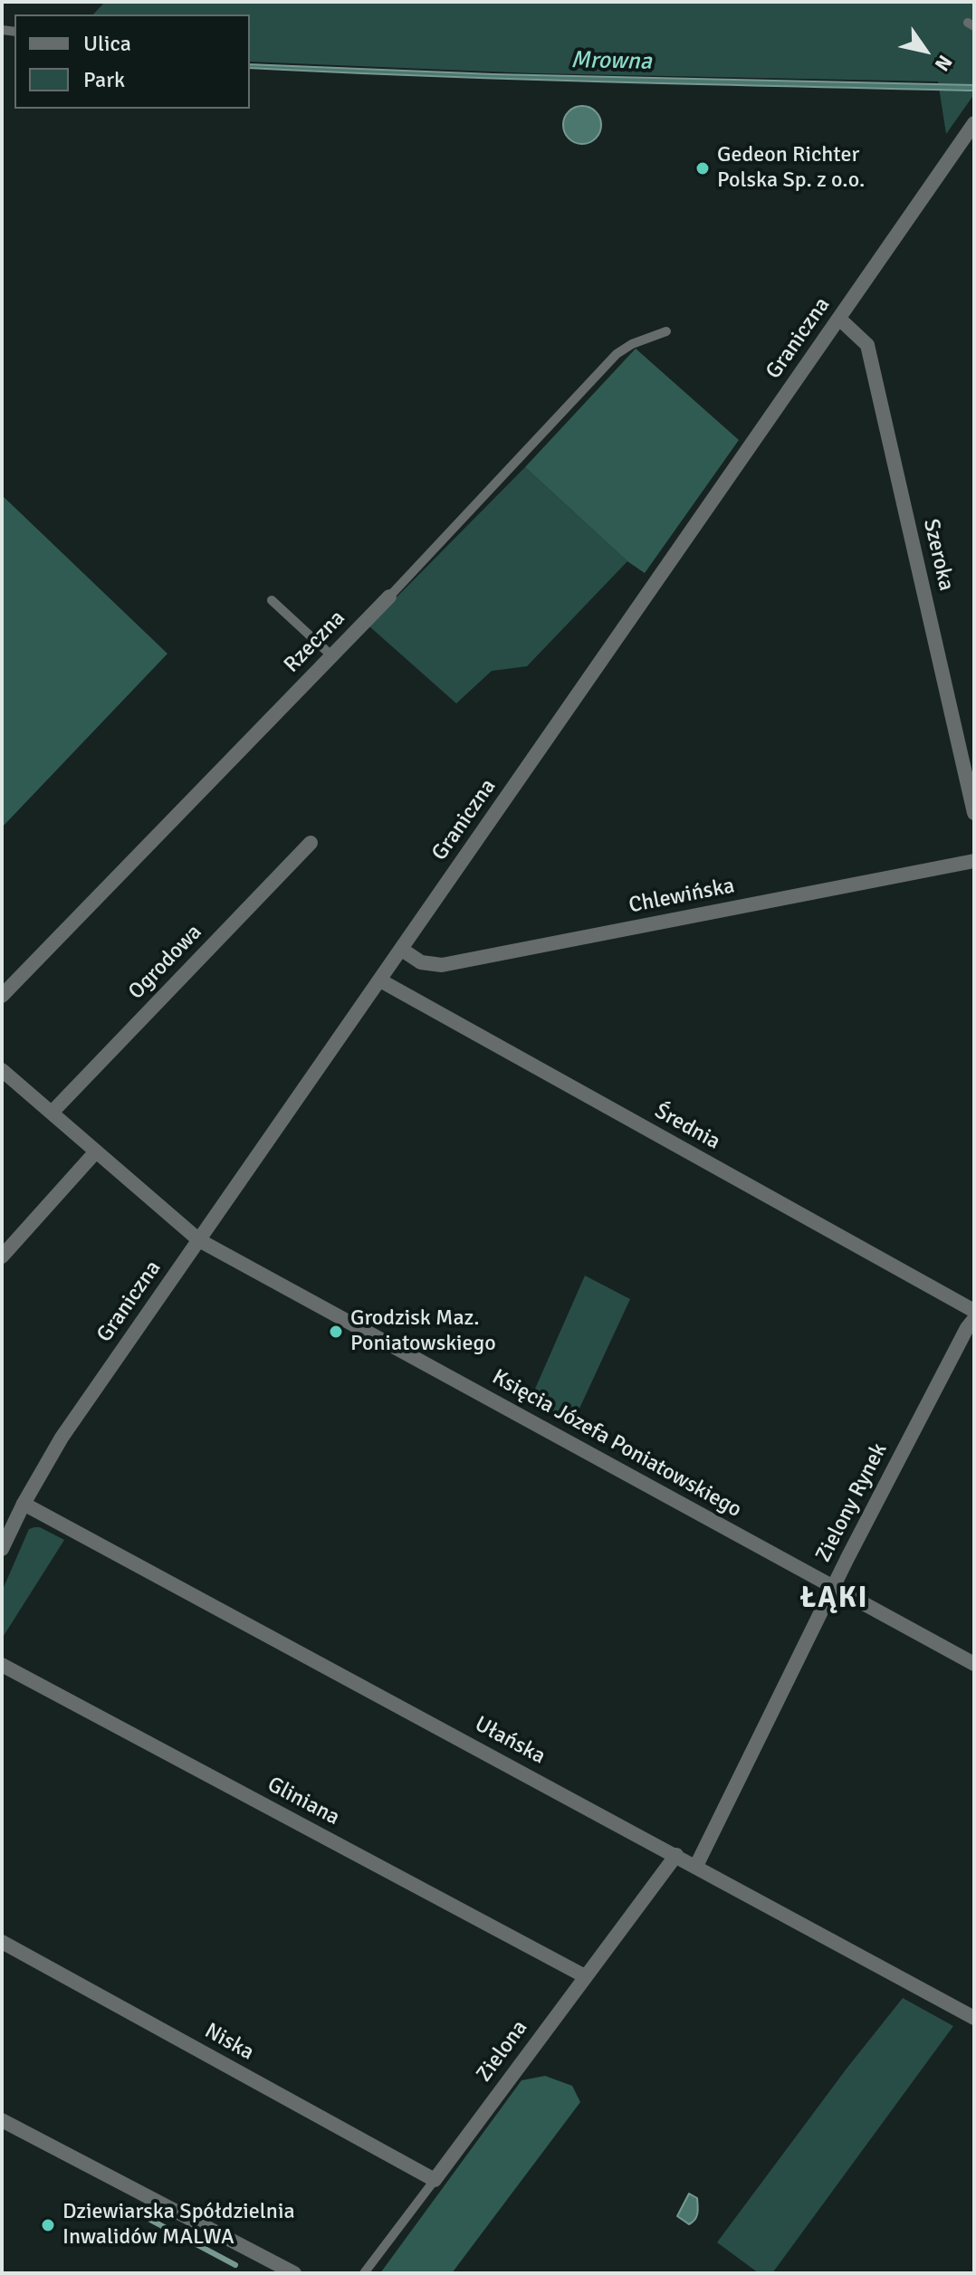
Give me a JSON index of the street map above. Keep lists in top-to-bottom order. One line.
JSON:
{"streets":{"street":["Graniczna","Szeroka","Rzeczna","Chlewińska","Ogrodowa","Średnia","Księcia Józefa Poniatowskiego","Zielony Rynek","Ułańska","Gliniana","Niska","Zielona"]},"crossings":[["Graniczna","Szeroka"],["Graniczna","Chlewińska"],["Graniczna","Średnia"],["Graniczna","Księcia Józefa Poniatowskiego"],["Graniczna","Ułańska"],["Ogrodowa","Księcia Józefa Poniatowskiego"],["Księcia Józefa Poniatowskiego","Zielony Rynek"],["Zielony Rynek","Ułańska"],["Ułańska","Zielona"],["Gliniana","Zielona"],["Niska","Zielona"]],"districts":["ŁĄKI"],"water":["Mrowna"],"places":["Gedeon Richter Polska Sp. z o.o.","Grodzisk Maz. Poniatowskiego","Dziewiarska Spółdzielnia Inwalidów MALWA"],"legend":["Ulica","Park"],"north":"bottom right"}
